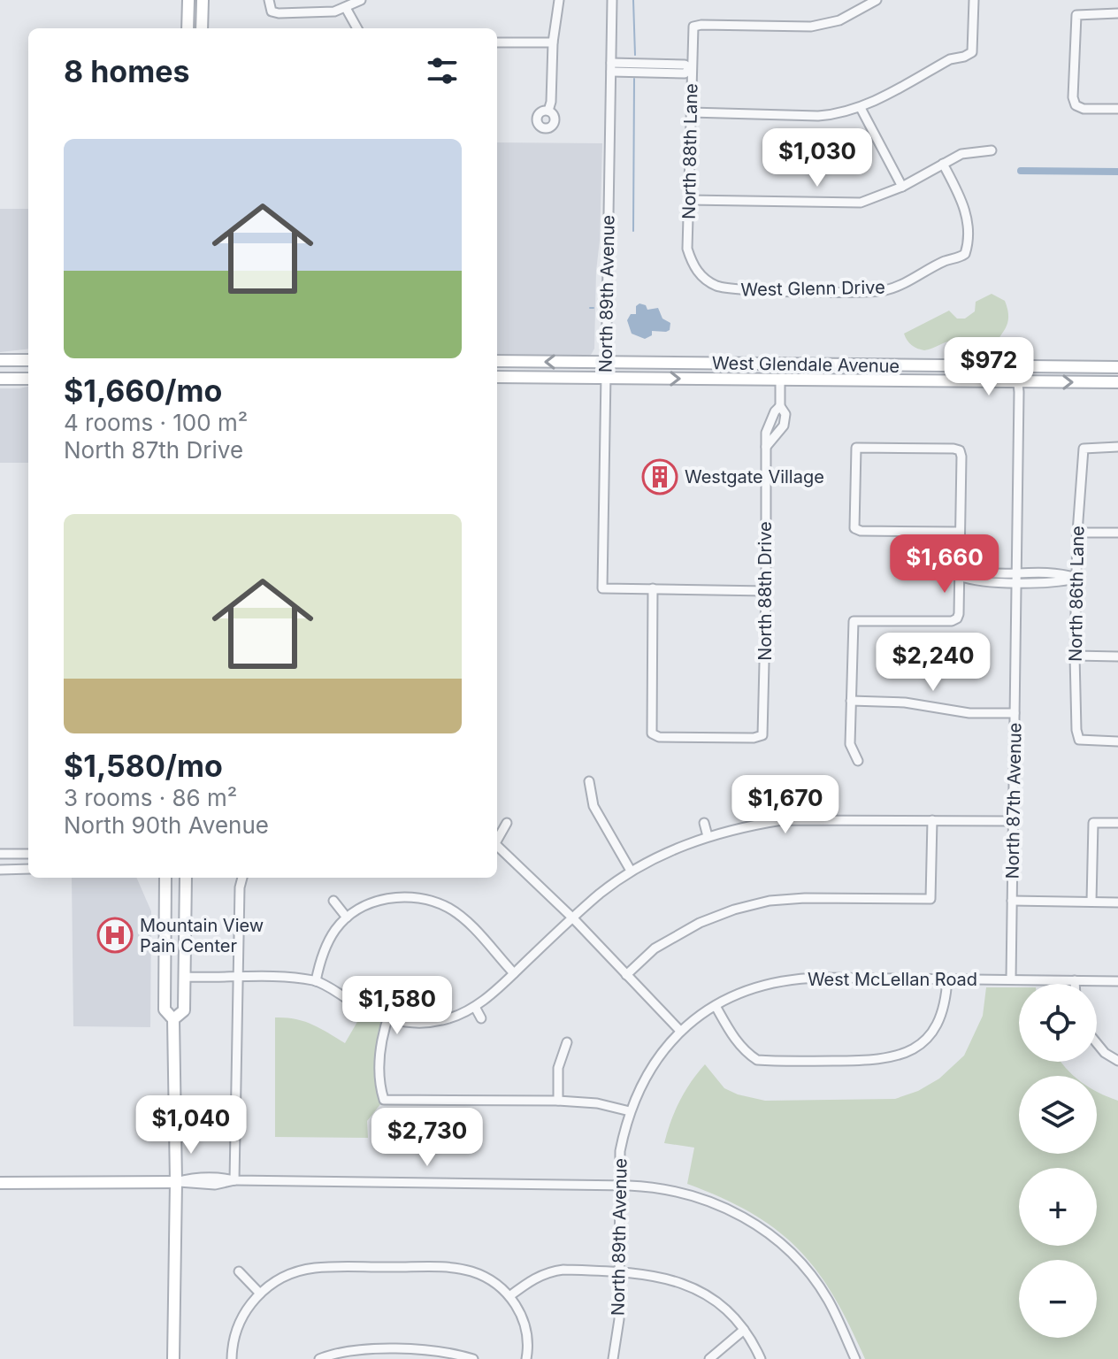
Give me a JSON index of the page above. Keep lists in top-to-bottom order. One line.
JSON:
{"streets":{"main road":["West Glendale Avenue"],"street":["North 88th Lane","West Glenn Drive","North 89th Avenue","North 88th Drive","North 86th Lane","North 87th Avenue","West McLellan Road"]},"crossings":[["North 88th Lane","West Glenn Drive"],["North 89th Avenue","West Glendale Avenue"],["North 89th Avenue","North 88th Drive"],["North 89th Avenue","West McLellan Road"],["West Glendale Avenue","North 88th Drive"],["West Glendale Avenue","North 87th Avenue"],["North 87th Avenue","West McLellan Road"]],"places":{"building":["Westgate Village"],"hospital":["Mountain View Pain Center"]},"page":{"heading":"8 homes","list":[{"name":"$1,660/mo","note":"4 rooms · 100 m² · North 87th Drive"},{"name":"$1,580/mo","note":"3 rooms · 86 m² · North 90th Avenue"}],"price":["$1,030","$972","$1,660","$2,240","$1,670","$1,580","$1,040","$2,730"],"map_buttons":["+","−"]}}
